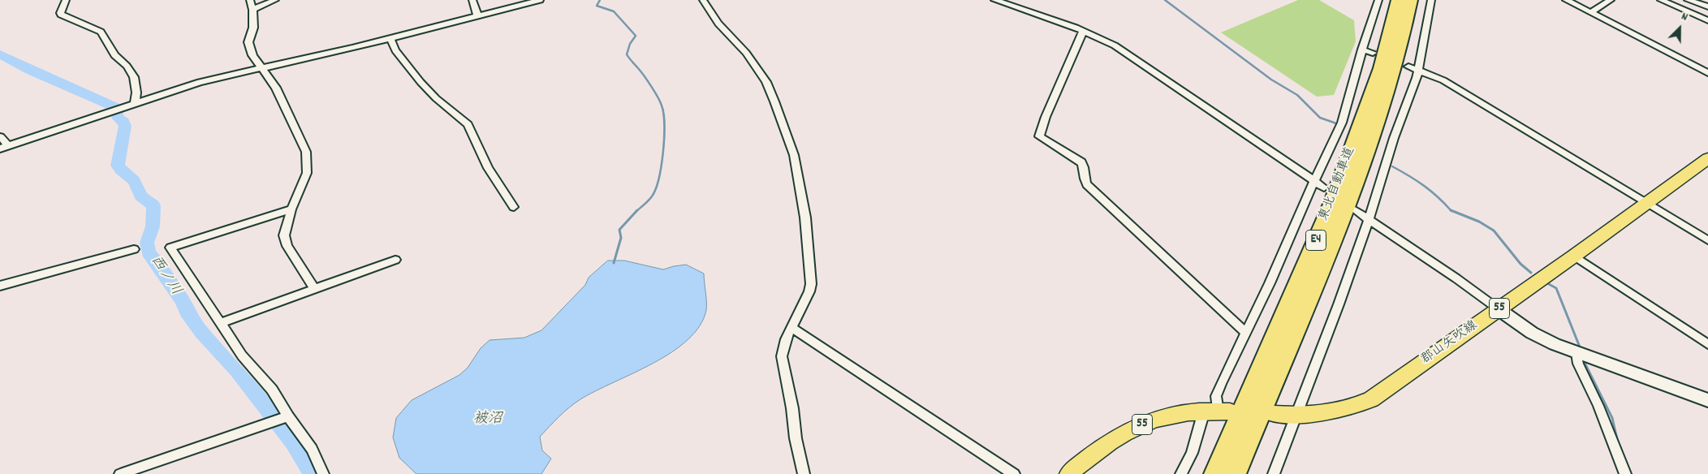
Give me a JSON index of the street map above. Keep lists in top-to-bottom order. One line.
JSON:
{"streets":{"highway":["東北自動車道","E4"],"main road":["55","郡山矢吹線"]},"water":["西ノ川","被沼"],"north":"top right"}
